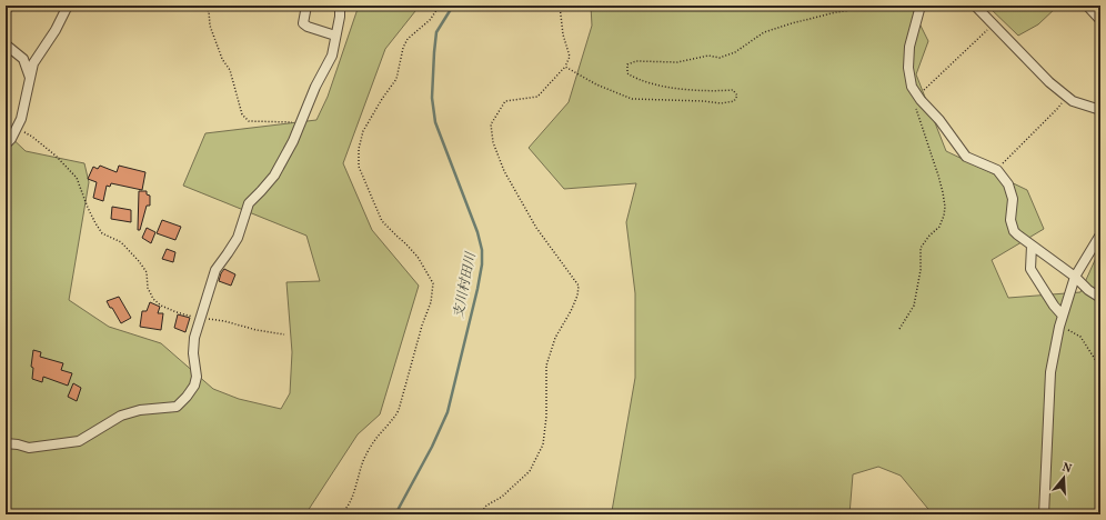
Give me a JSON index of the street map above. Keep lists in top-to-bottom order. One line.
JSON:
{"water":["支川村田川"],"north":"top"}
